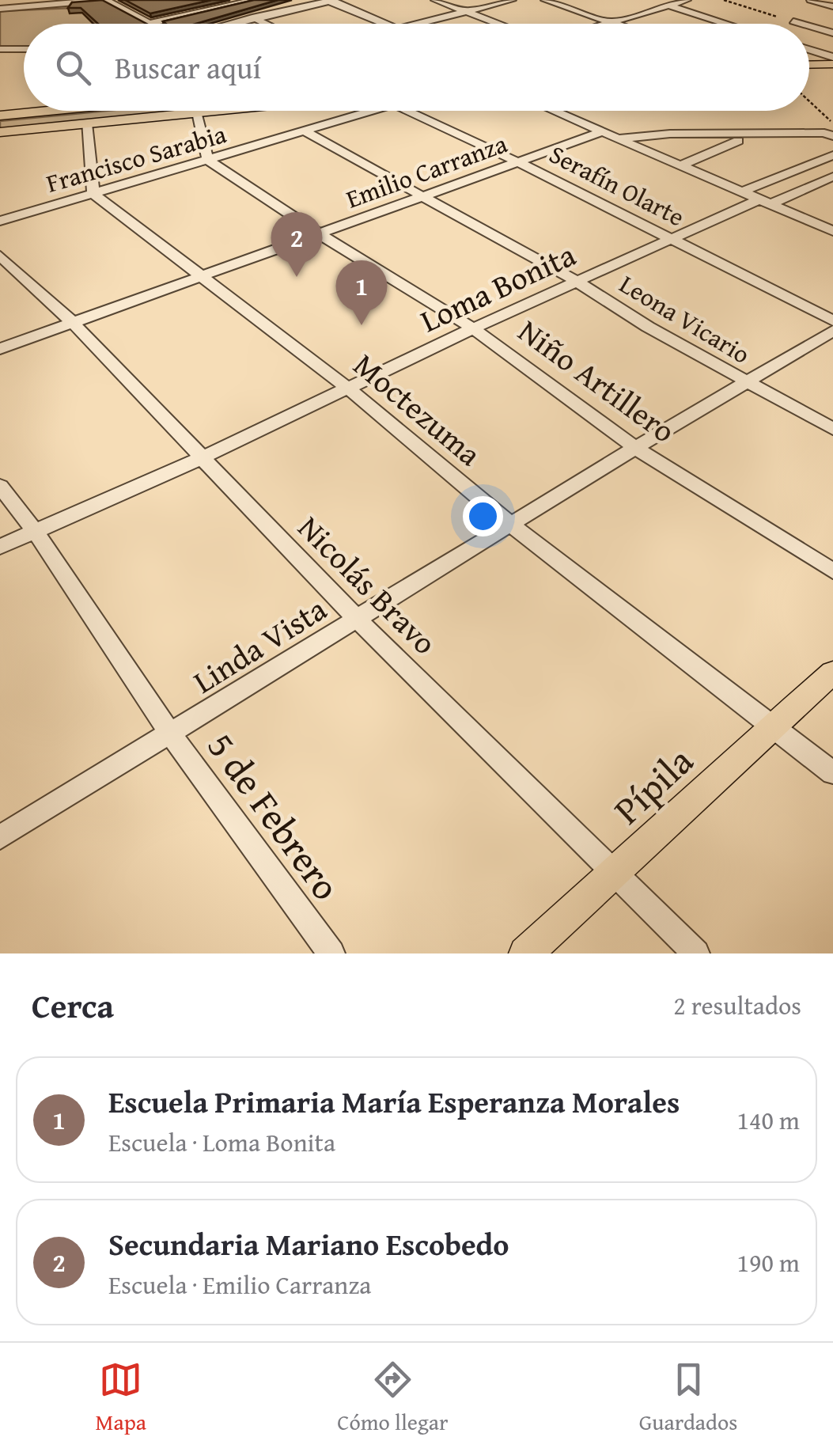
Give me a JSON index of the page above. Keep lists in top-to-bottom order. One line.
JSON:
{"streets":{"main road":["Pípila"],"street":["Francisco Sarabia","Emilio Carranza","Serafín Olarte","Loma Bonita","Leona Vicario","Niño Artillero","Moctezuma","Nicolás Bravo","Linda Vista","5 de Febrero"]},"crossings":[["Francisco Sarabia","Leona Vicario"],["Francisco Sarabia","Niño Artillero"],["Francisco Sarabia","Moctezuma"],["Emilio Carranza","Serafín Olarte"],["Emilio Carranza","Leona Vicario"],["Emilio Carranza","Niño Artillero"],["Emilio Carranza","Moctezuma"],["Emilio Carranza","Nicolás Bravo"],["Serafín Olarte","Loma Bonita"],["Loma Bonita","Leona Vicario"],["Loma Bonita","Niño Artillero"],["Loma Bonita","Moctezuma"],["Loma Bonita","Nicolás Bravo"],["Loma Bonita","5 de Febrero"],["Leona Vicario","Linda Vista"],["Niño Artillero","Linda Vista"],["Moctezuma","Linda Vista"],["Moctezuma","Pípila"],["Nicolás Bravo","Linda Vista"],["Nicolás Bravo","Pípila"],["Linda Vista","5 de Febrero"]],"page":{"search":"Buscar aquí","pins":["2","1"],"heading":["Cerca","2 resultados"],"list":[{"mark":"1","name":"Escuela Primaria María Esperanza Morales","note":"Escuela · Loma Bonita","value":"140 m"},{"mark":"2","name":"Secundaria Mariano Escobedo","note":"Escuela · Emilio Carranza","value":"190 m"}],"nav":["Mapa","Cómo llegar","Guardados"]}}
